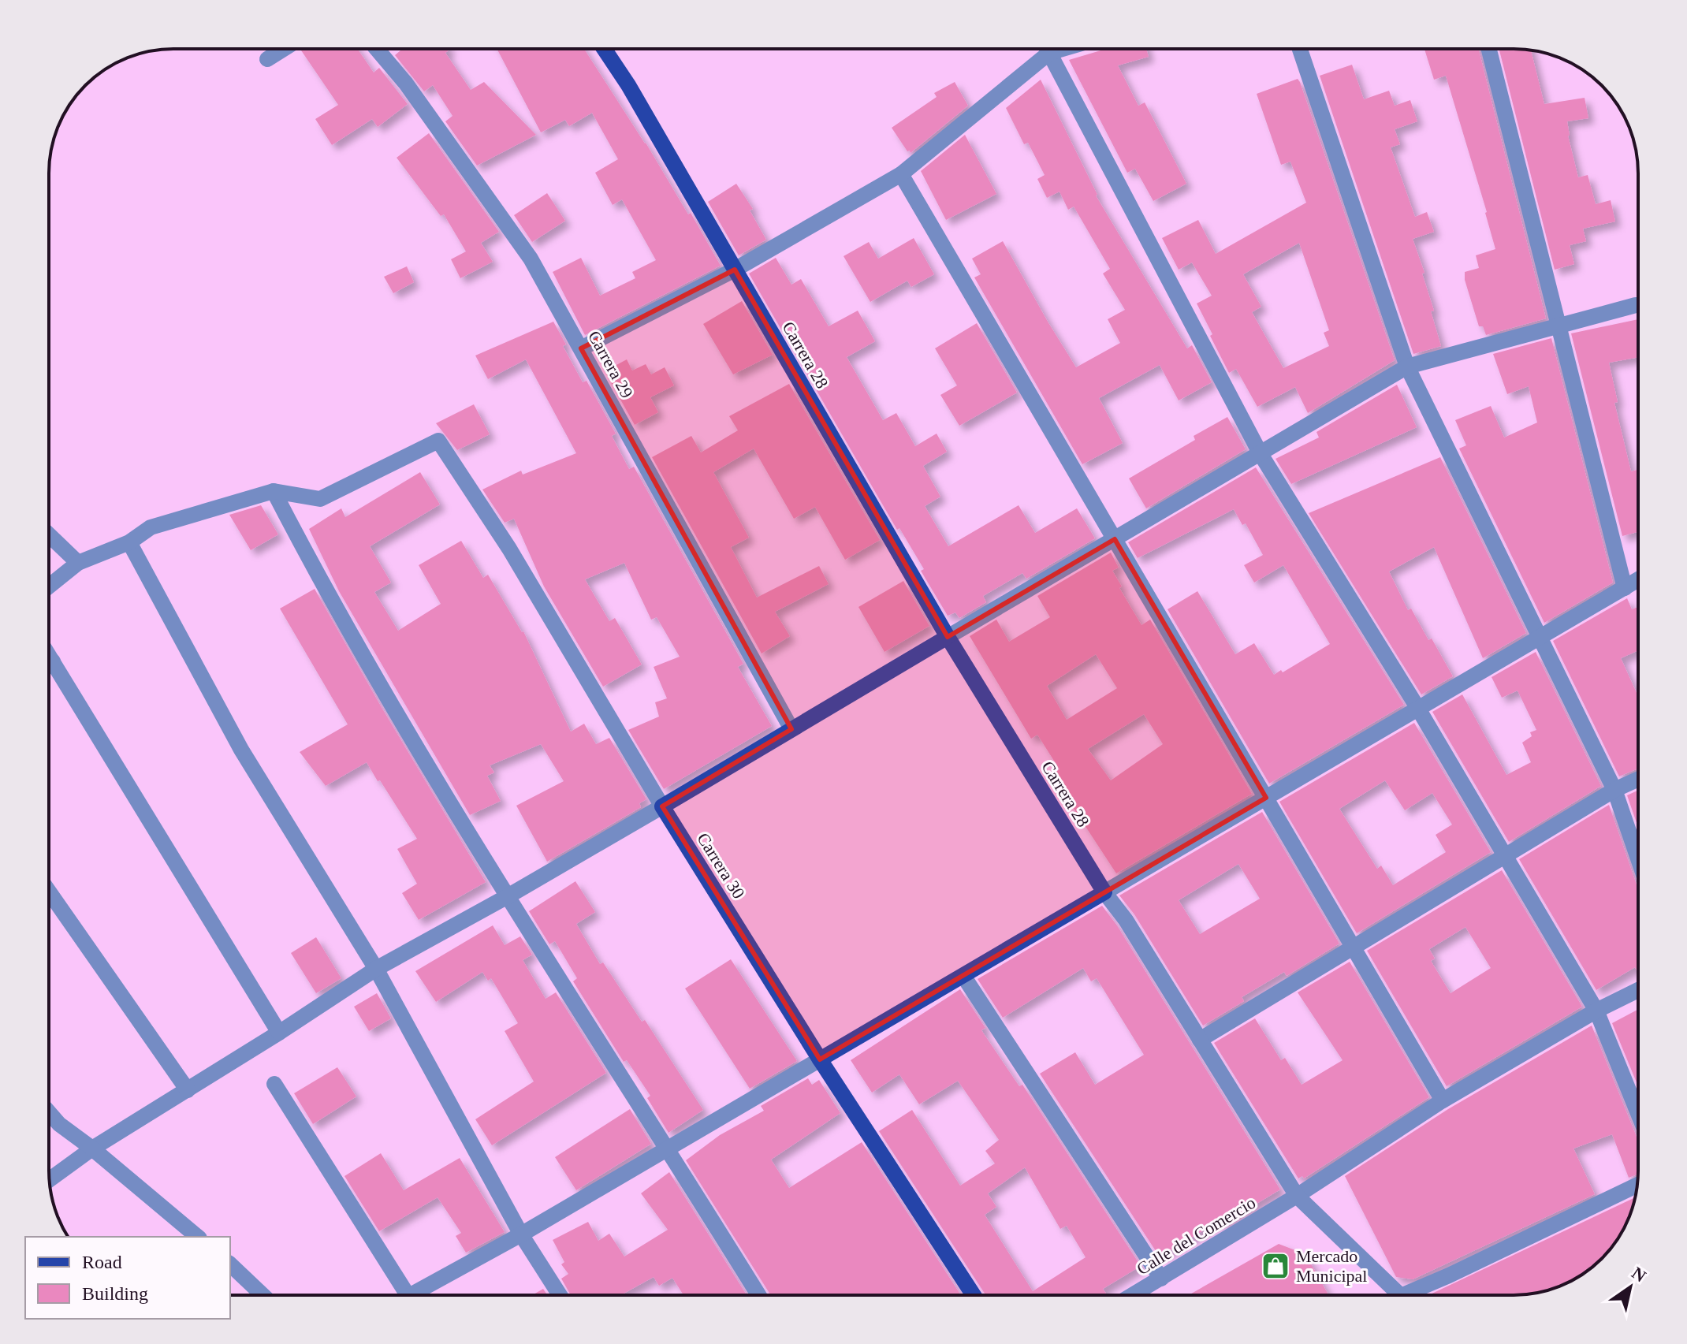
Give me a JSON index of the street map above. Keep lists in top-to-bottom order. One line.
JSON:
{"streets":{"main road":["Carrera 28","Carrera 30"],"street":["Carrera 29","Calle del Comercio"]},"crossings":[["Carrera 28","Calle del Comercio"]],"places":{"shop":["Mercado Municipal"]},"legend":["Road","Building"],"north":"top right"}
